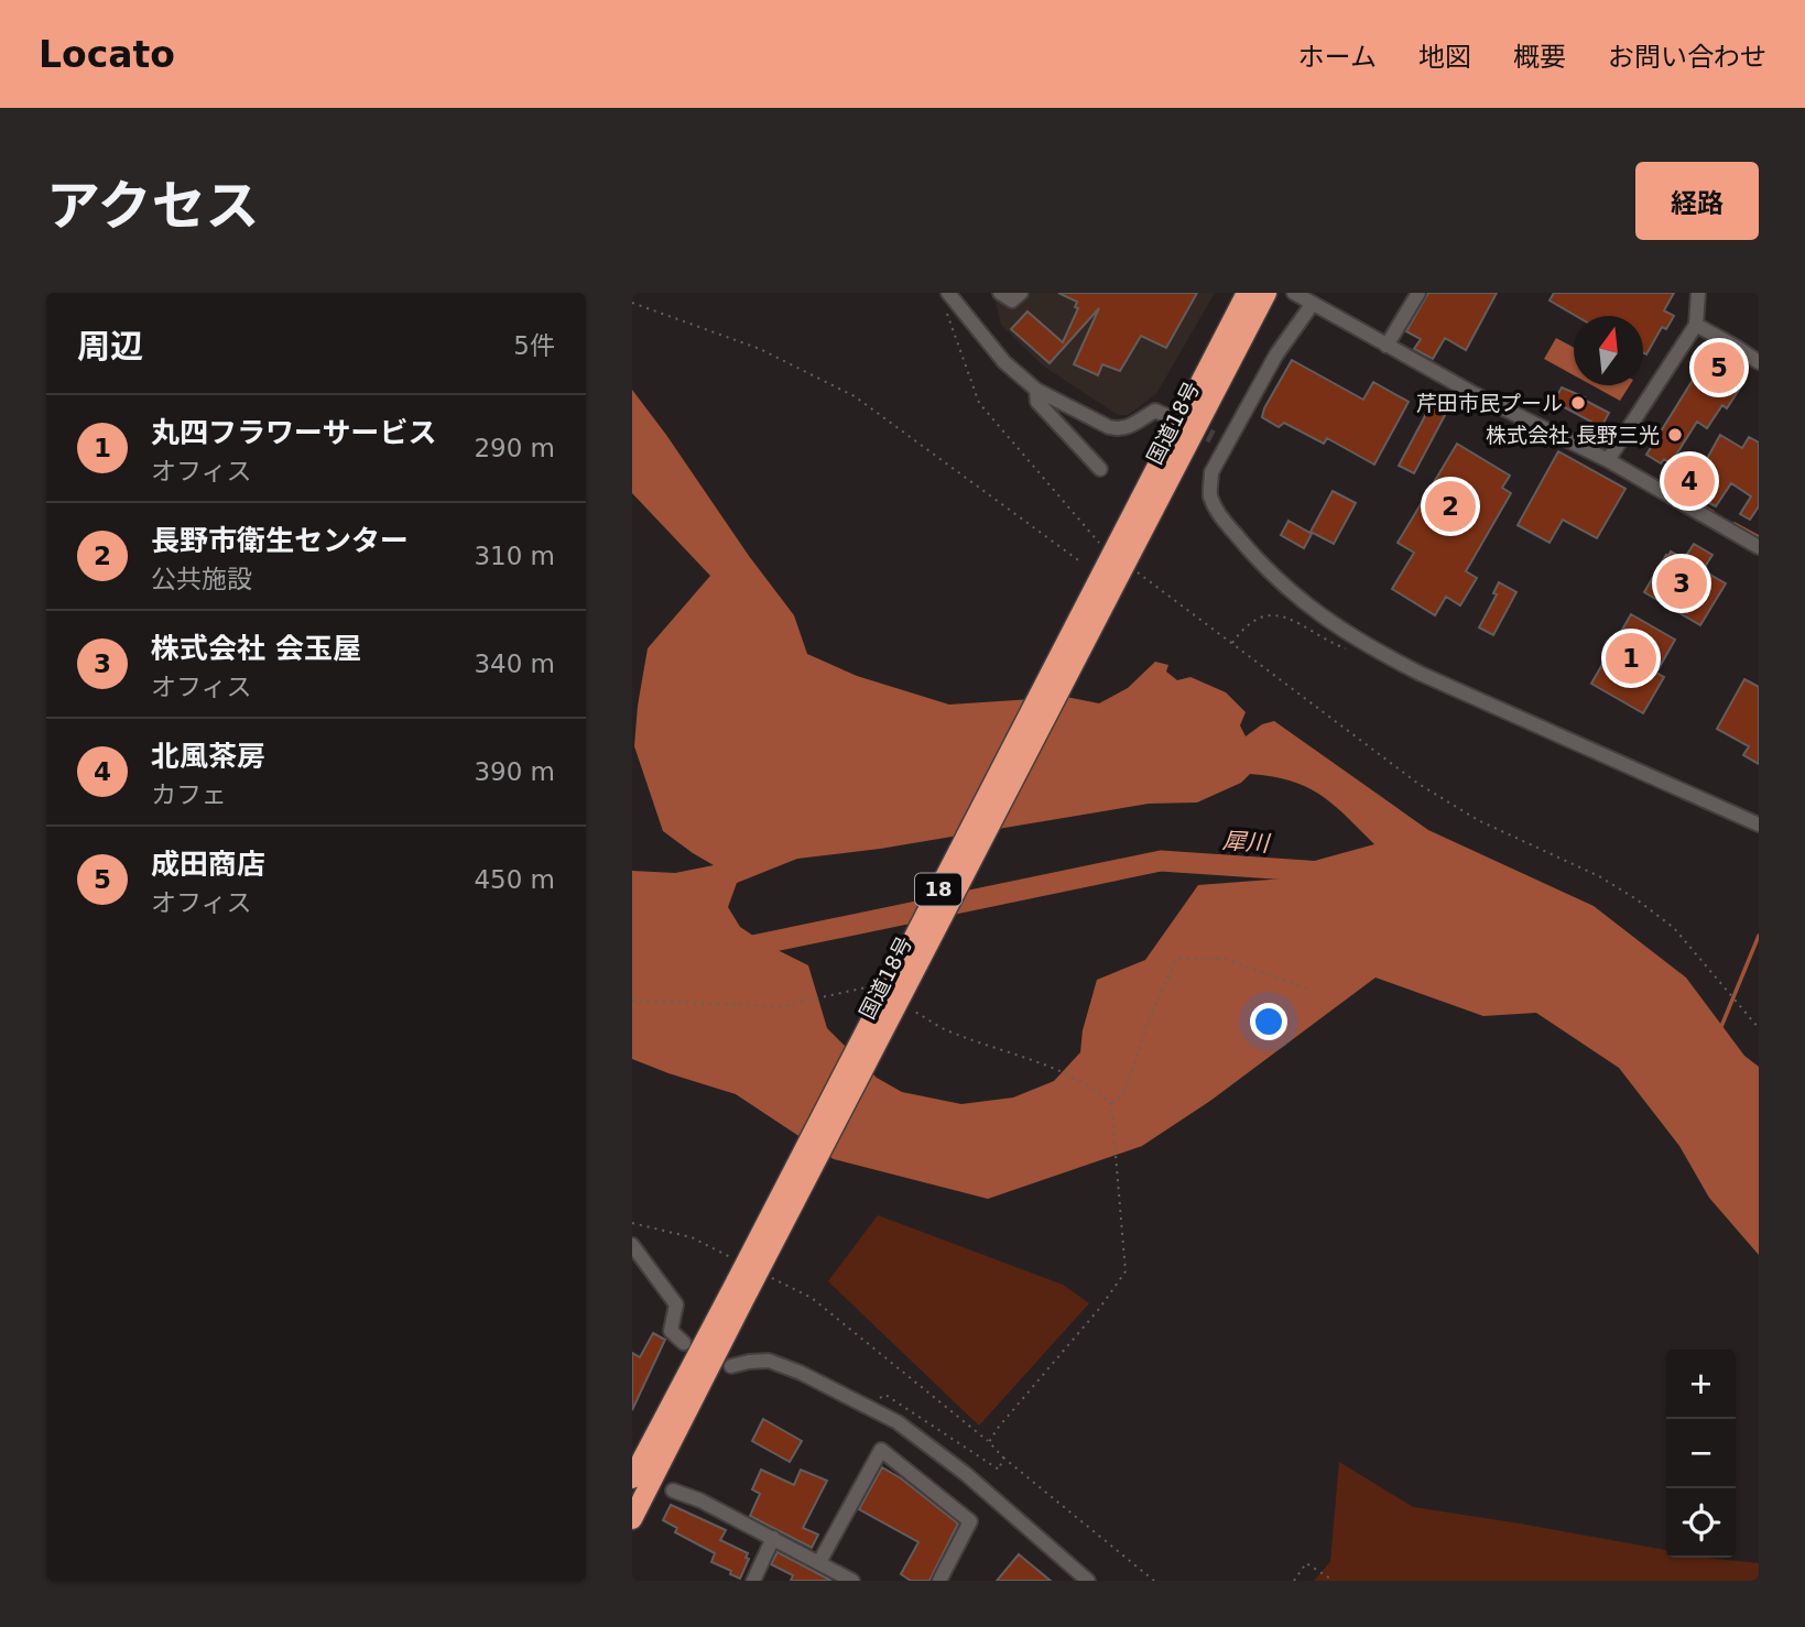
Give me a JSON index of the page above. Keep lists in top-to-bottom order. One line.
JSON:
{"streets":{"highway":["国道18号","18"]},"water":["犀川"],"places":["芹田市民プール","株式会社 長野三光"],"north":"top","page":{"header":"Locato","nav":["ホーム","地図","概要","お問い合わせ"],"title":"アクセス","buttons":"経路","heading":["周辺","5件"],"pins":["5","4","2","3","1"],"list":[{"mark":"1","name":"丸四フラワーサービス","note":"オフィス","value":"290 m"},{"mark":"2","name":"長野市衛生センター","note":"公共施設","value":"310 m"},{"mark":"3","name":"株式会社 会玉屋","note":"オフィス","value":"340 m"},{"mark":"4","name":"北風茶房","note":"カフェ","value":"390 m"},{"mark":"5","name":"成田商店","note":"オフィス","value":"450 m"}],"map_buttons":["+","−"]}}
